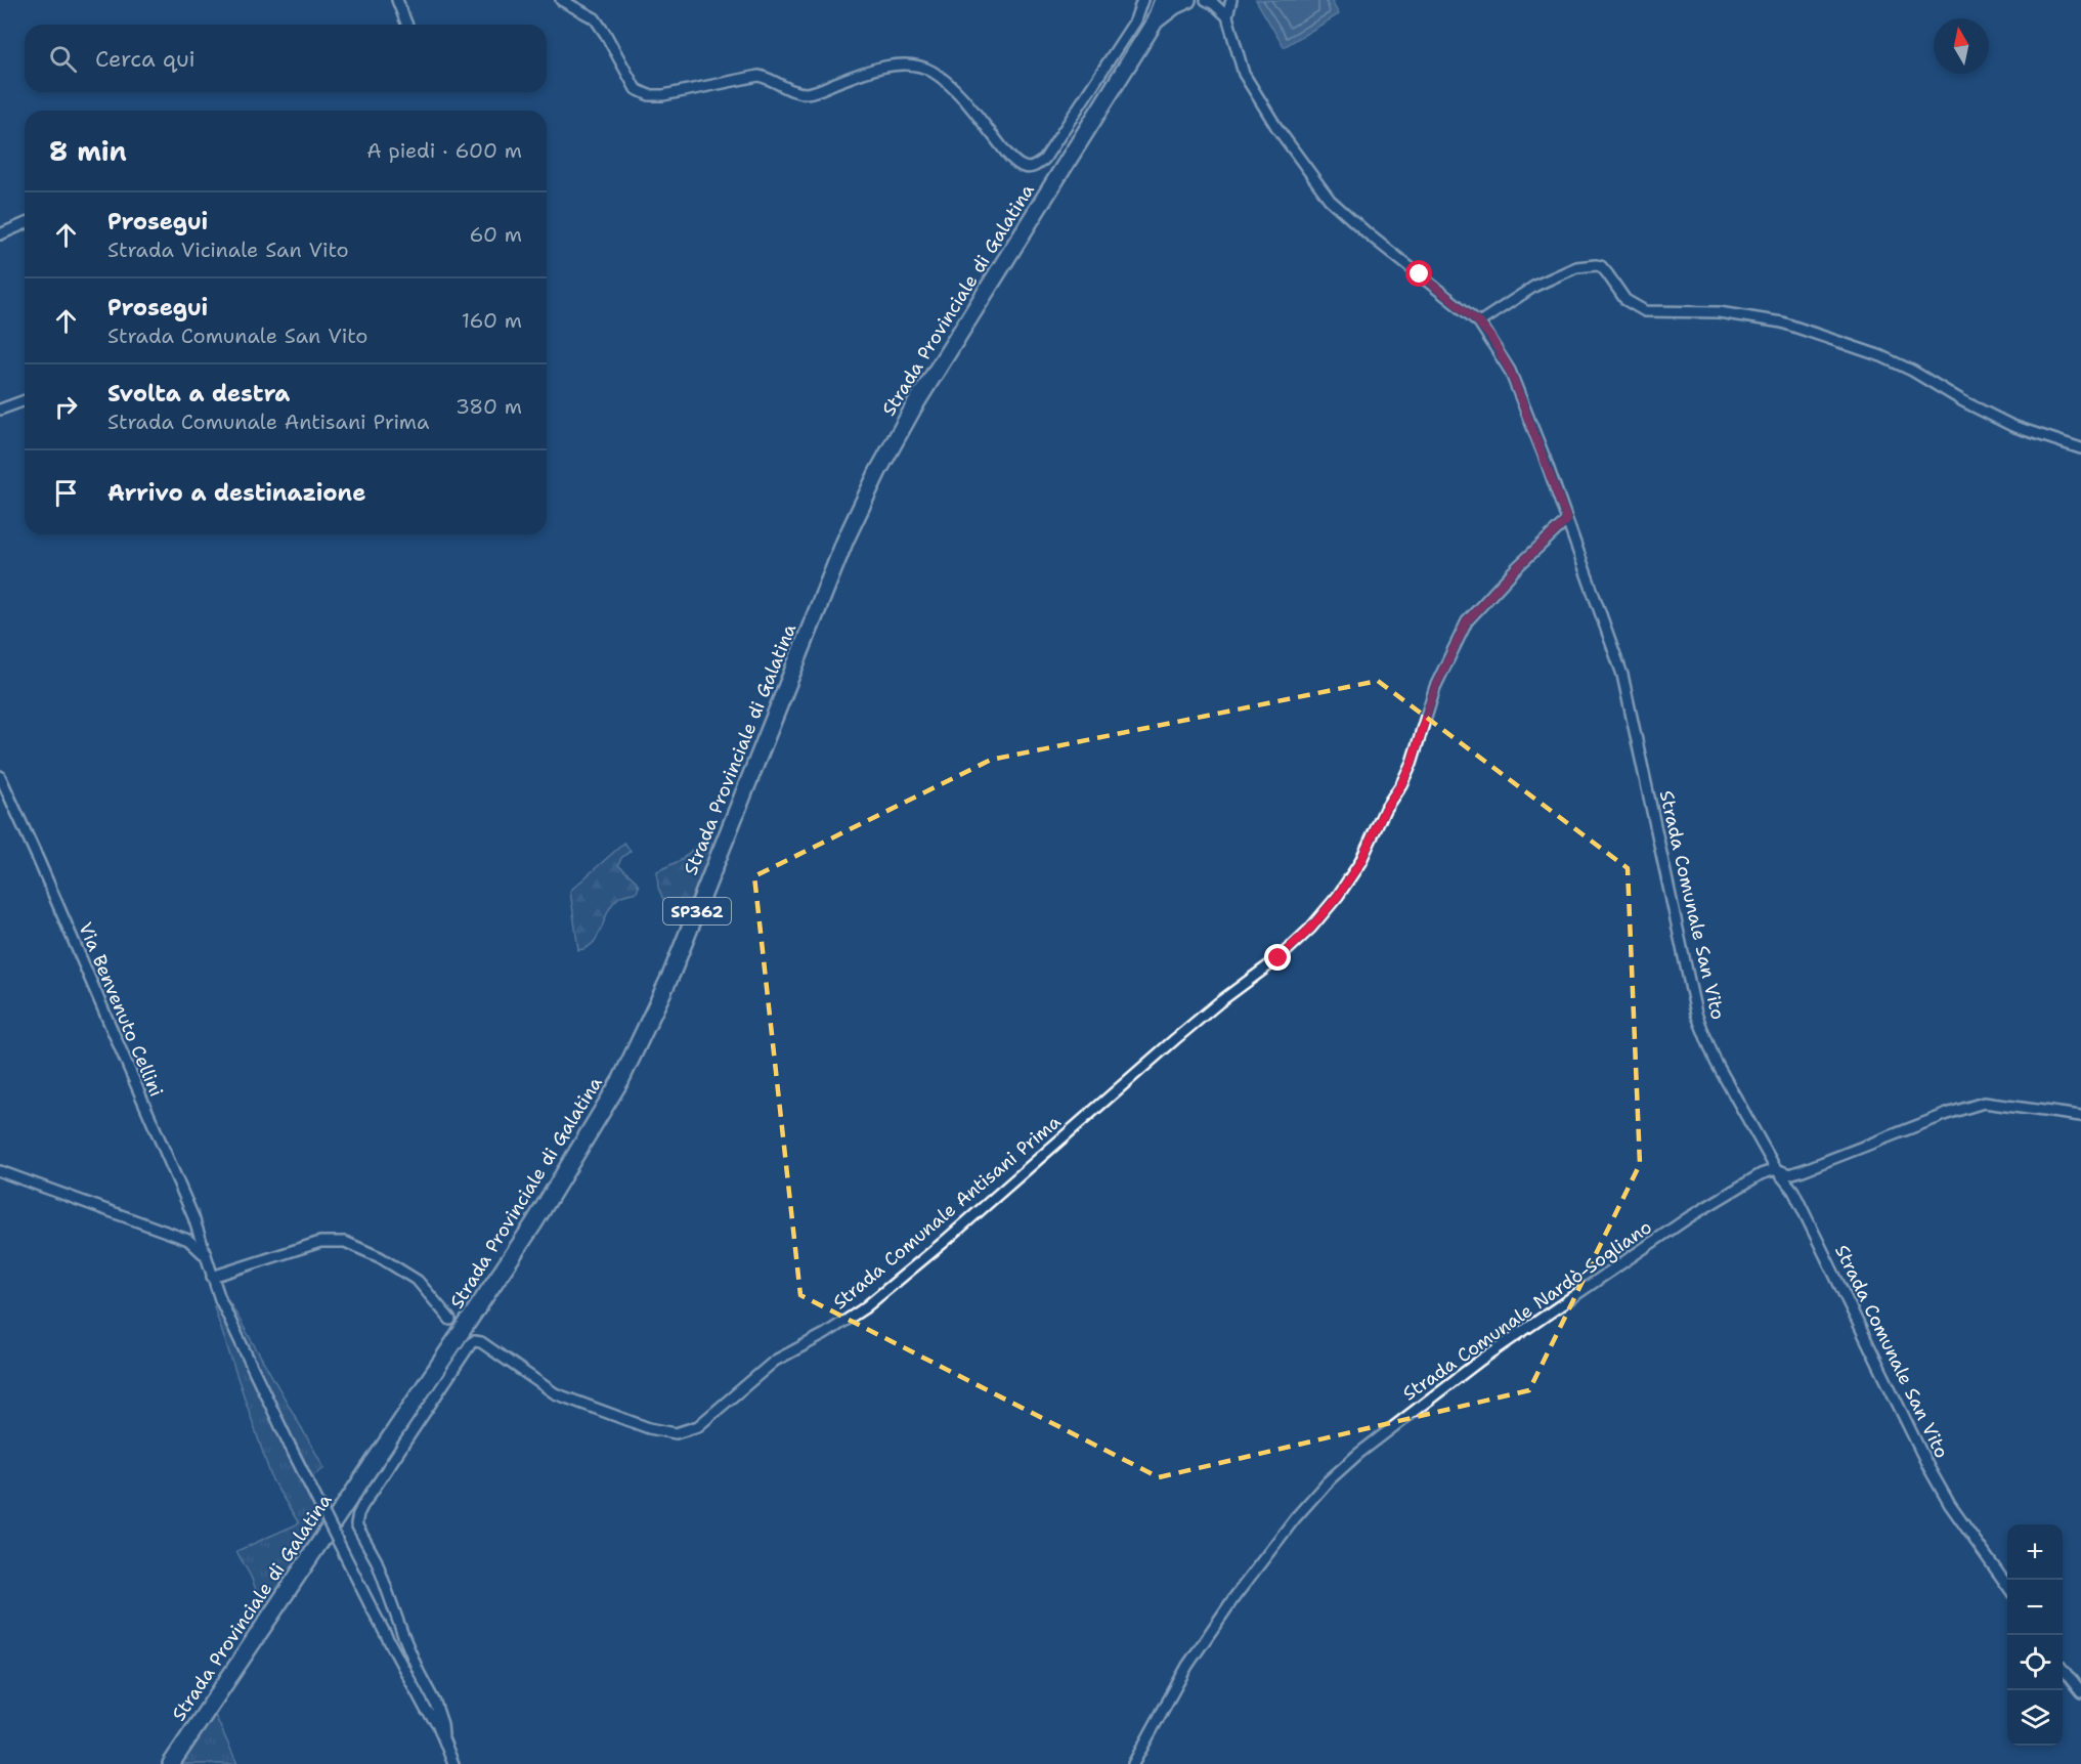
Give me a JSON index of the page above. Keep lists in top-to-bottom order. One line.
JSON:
{"streets":{"main road":["Strada Provinciale di Galatina","SP362"],"street":["Strada Comunale San Vito","Via Benvenuto Cellini","Strada Comunale Antisani Prima","Strada Comunale Nardò-Sogliano"]},"crossings":[["Strada Comunale San Vito","Strada Comunale Antisani Prima"],["Strada Comunale San Vito","Strada Comunale Nardò-Sogliano"],["Via Benvenuto Cellini","Strada Comunale Antisani Prima"]],"north":"top","page":{"search":"Cerca qui","heading":["8 min","A piedi · 600 m"],"list":[["Prosegui","Strada Vicinale San Vito","60 m"],["Prosegui","Strada Comunale San Vito","160 m"],["Svolta a destra","Strada Comunale Antisani Prima","380 m"],"Arrivo a destinazione"],"map_buttons":["+","−"]}}
